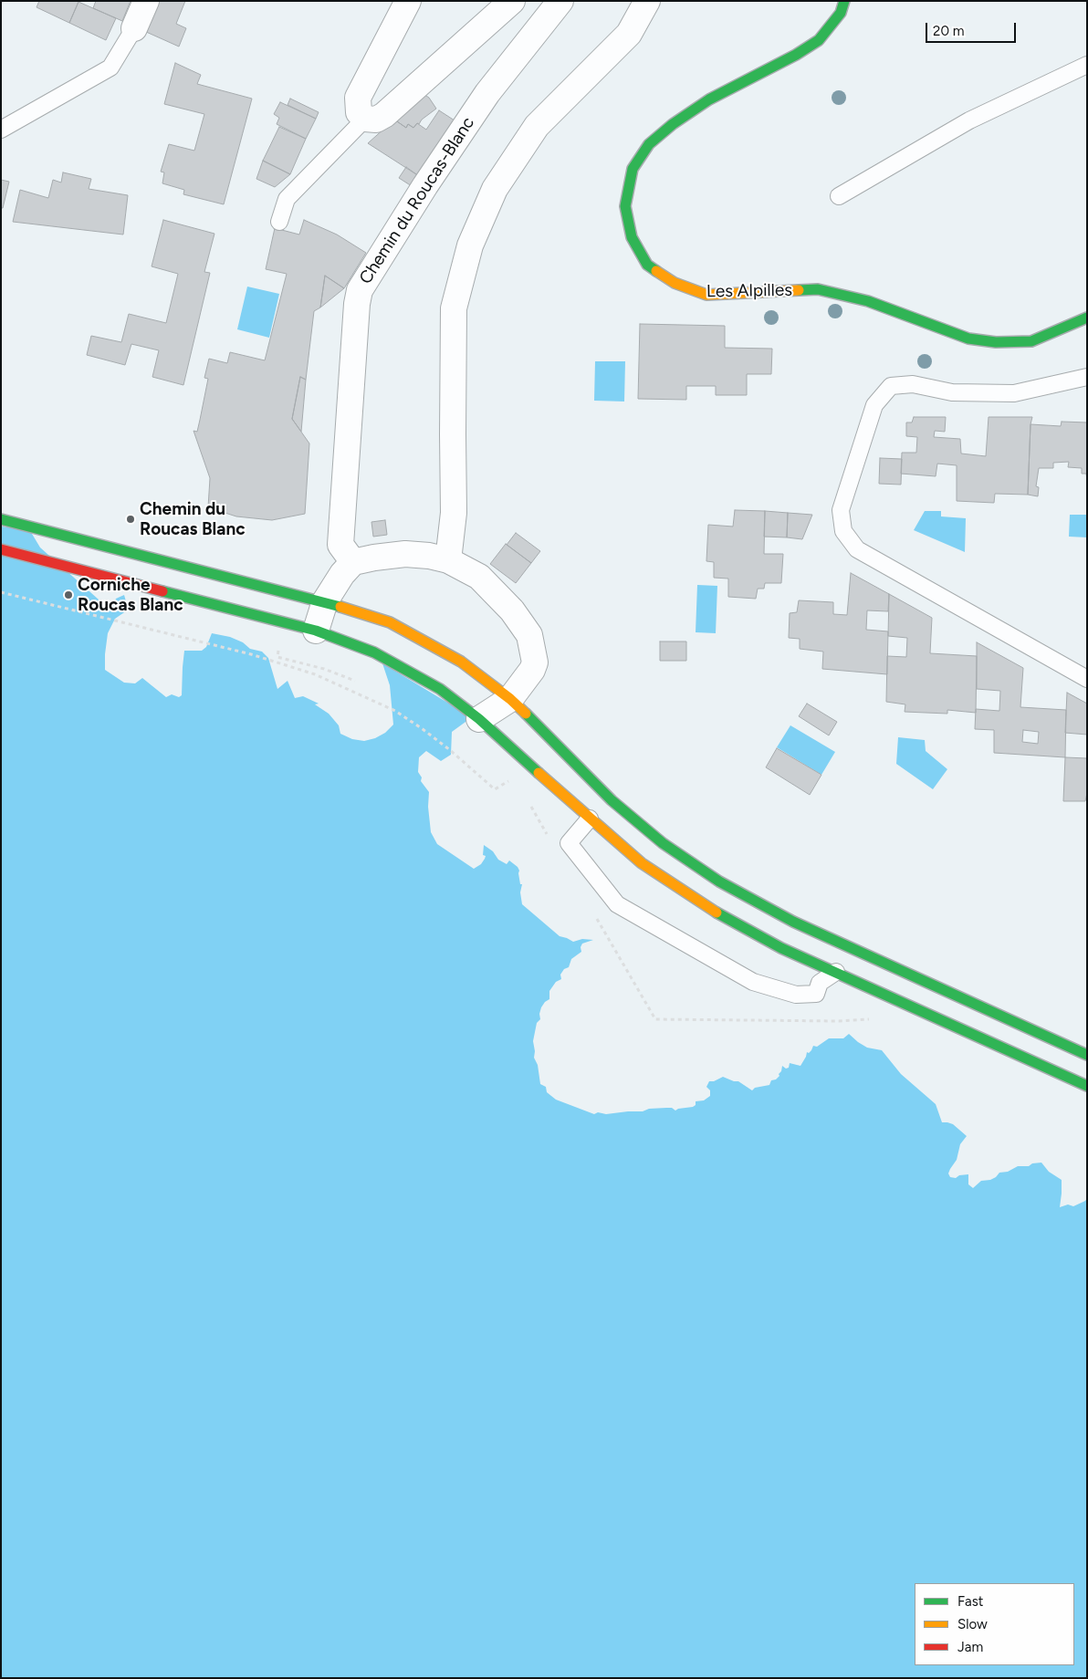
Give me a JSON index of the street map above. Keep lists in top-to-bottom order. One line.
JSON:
{"streets":{"main road":["Les Alpilles"],"street":["Chemin du Roucas-Blanc"]},"places":["Chemin du Roucas Blanc","Corniche Roucas Blanc"],"legend":["Fast","Slow","Jam"],"scale_bar":"20 m"}
